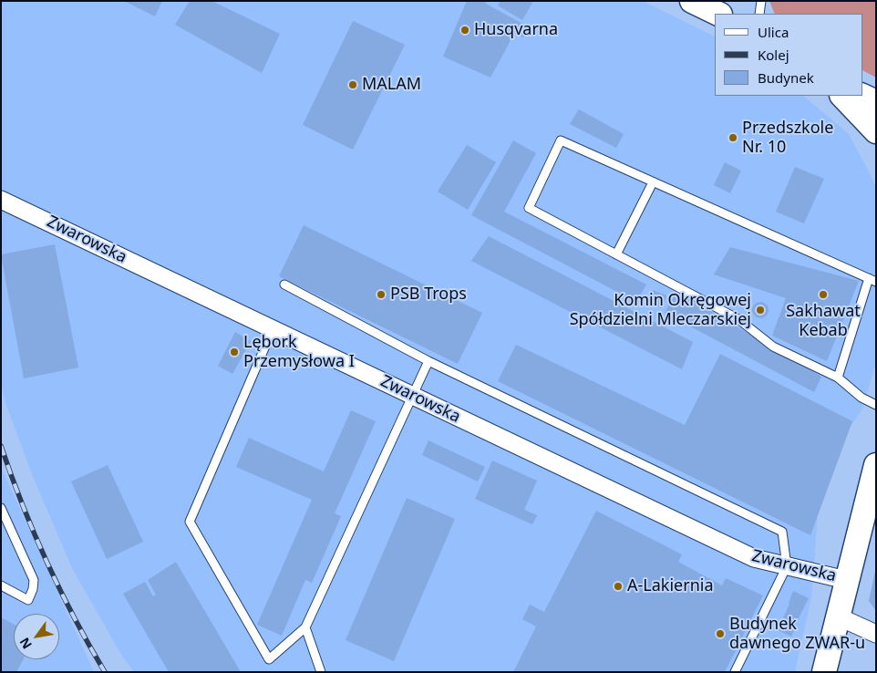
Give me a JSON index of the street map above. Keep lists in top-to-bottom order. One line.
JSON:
{"streets":{"street":["Zwarowska"]},"places":["Husqvarna","MALAM","Przedszkole Nr. 10","PSB Trops","Sakhawat Kebab","Komin Okręgowej Spółdzielni Mleczarskiej","Lębork Przemysłowa I","A-Lakiernia","Budynek dawnego ZWAR-u"],"legend":["Ulica","Kolej","Budynek"],"north":"bottom left"}
